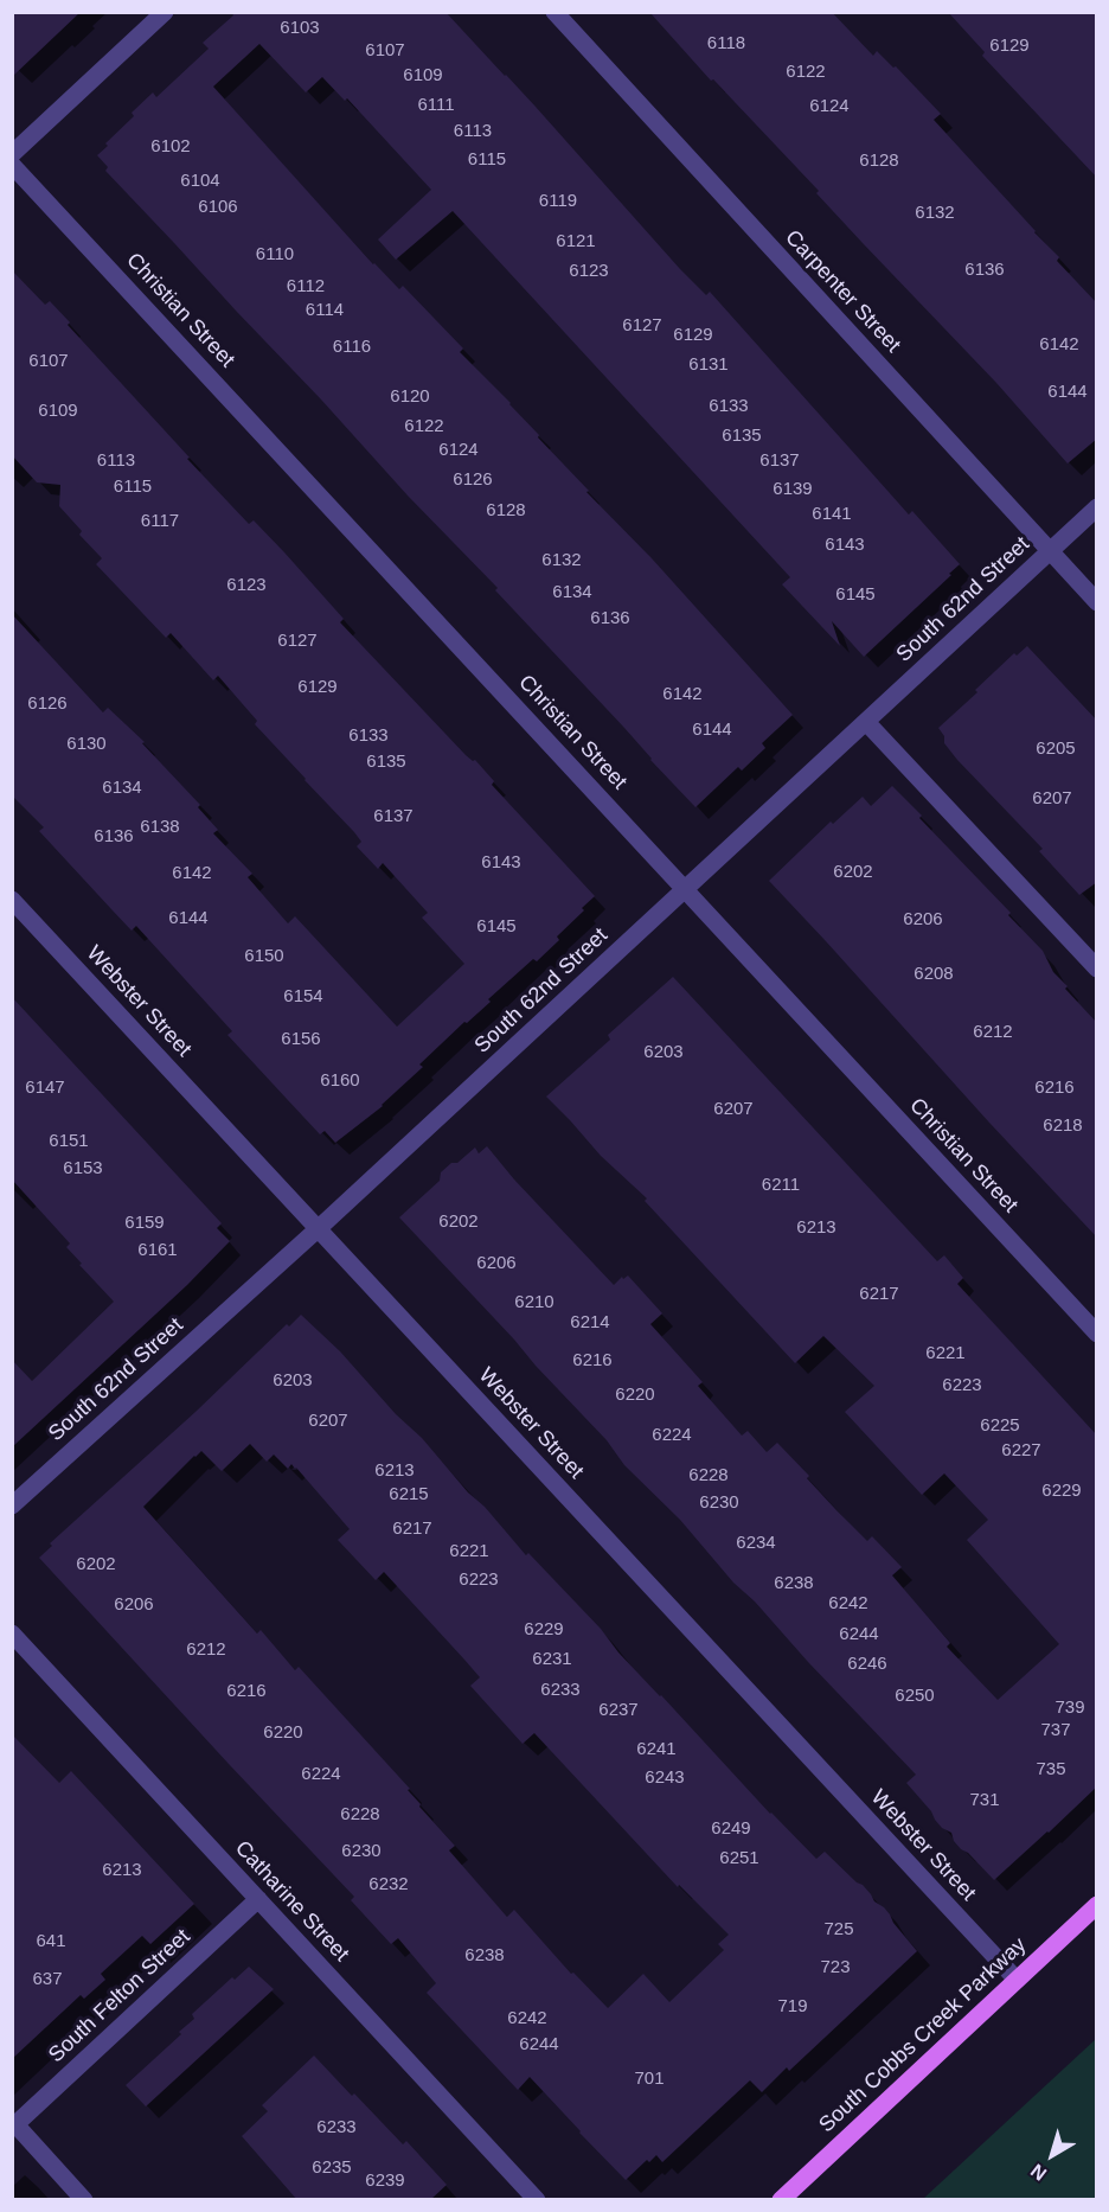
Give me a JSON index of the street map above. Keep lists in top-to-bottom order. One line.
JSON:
{"streets":{"main road":["South Cobbs Creek Parkway"],"street":["Carpenter Street","Christian Street","South 62nd Street","Webster Street","Catharine Street","South Felton Street"]},"crossings":[["Carpenter Street","South 62nd Street"],["Christian Street","South 62nd Street"],["South 62nd Street","Webster Street"],["Webster Street","South Cobbs Creek Parkway"],["Catharine Street","South Felton Street"]],"house_numbers":["6103","6118","6129","6107","6122","6109","6111","6124","6113","6102","6115","6128","6104","6119","6106","6132","6121","6110","6136","6123","6112","6114","6127","6129","6142","6116","6107","6131","6144","6120","6133","6109","6122","6135","6124","6113","6137","6126","6115","6139","6128","6141","6117","6143","6132","6123","6134","6145","6136","6127","6129","6142","6126","6144","6133","6130","6205","6135","6134","6207","6137","6138","6136","6143","6202","6142","6144","6206","6145","6150","6208","6154","6212","6156","6203","6160","6147","6216","6207","6218","6151","6153","6211","6202","6159","6213","6161","6206","6217","6210","6214","6221","6216","6203","6223","6220","6207","6225","6224","6227","6213","6228","6229","6215","6230","6217","6234","6221","6202","6223","6238","6242","6206","6229","6244","6212","6231","6246","6233","6216","6250","739","6237","737","6220","6241","735","6224","6243","731","6228","6249","6230","6251","6213","6232","725","641","6238","723","637","719","6242","6244","701","6233","6235","6239"],"north":"bottom left"}
